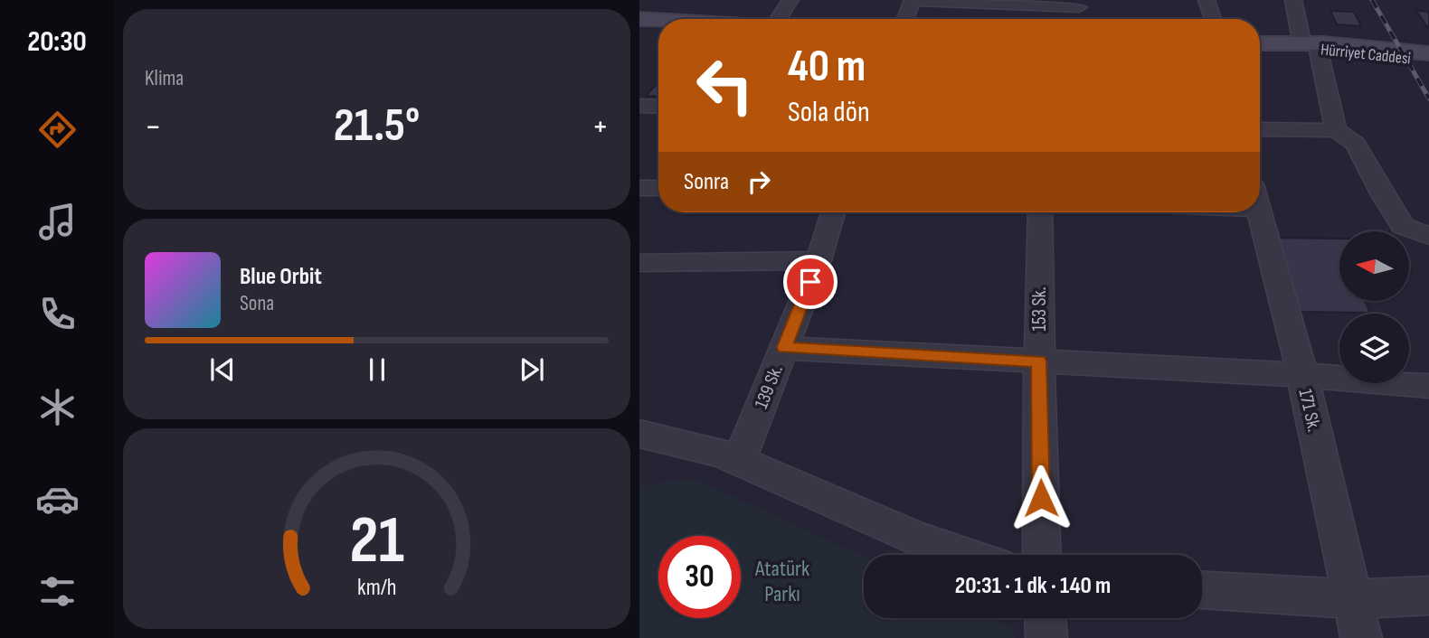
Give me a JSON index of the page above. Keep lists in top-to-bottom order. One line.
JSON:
{"streets":{"main road":["Hürriyet Caddesi"],"street":["153 Sk.","139 Sk.","171 Sk."]},"parks":["Atatürk Parkı"],"north":"left","page":{"tabs":"20:30","tile":"Klima","turn":["40 m","Sola dön"],"heat":["−","21.5°","+"],"then":"Sonra","song":["Blue Orbit","Sona"],"limit":"30","trip":"20:31 · 1 dk · 140 m","gauge":["21","km/h"]}}
